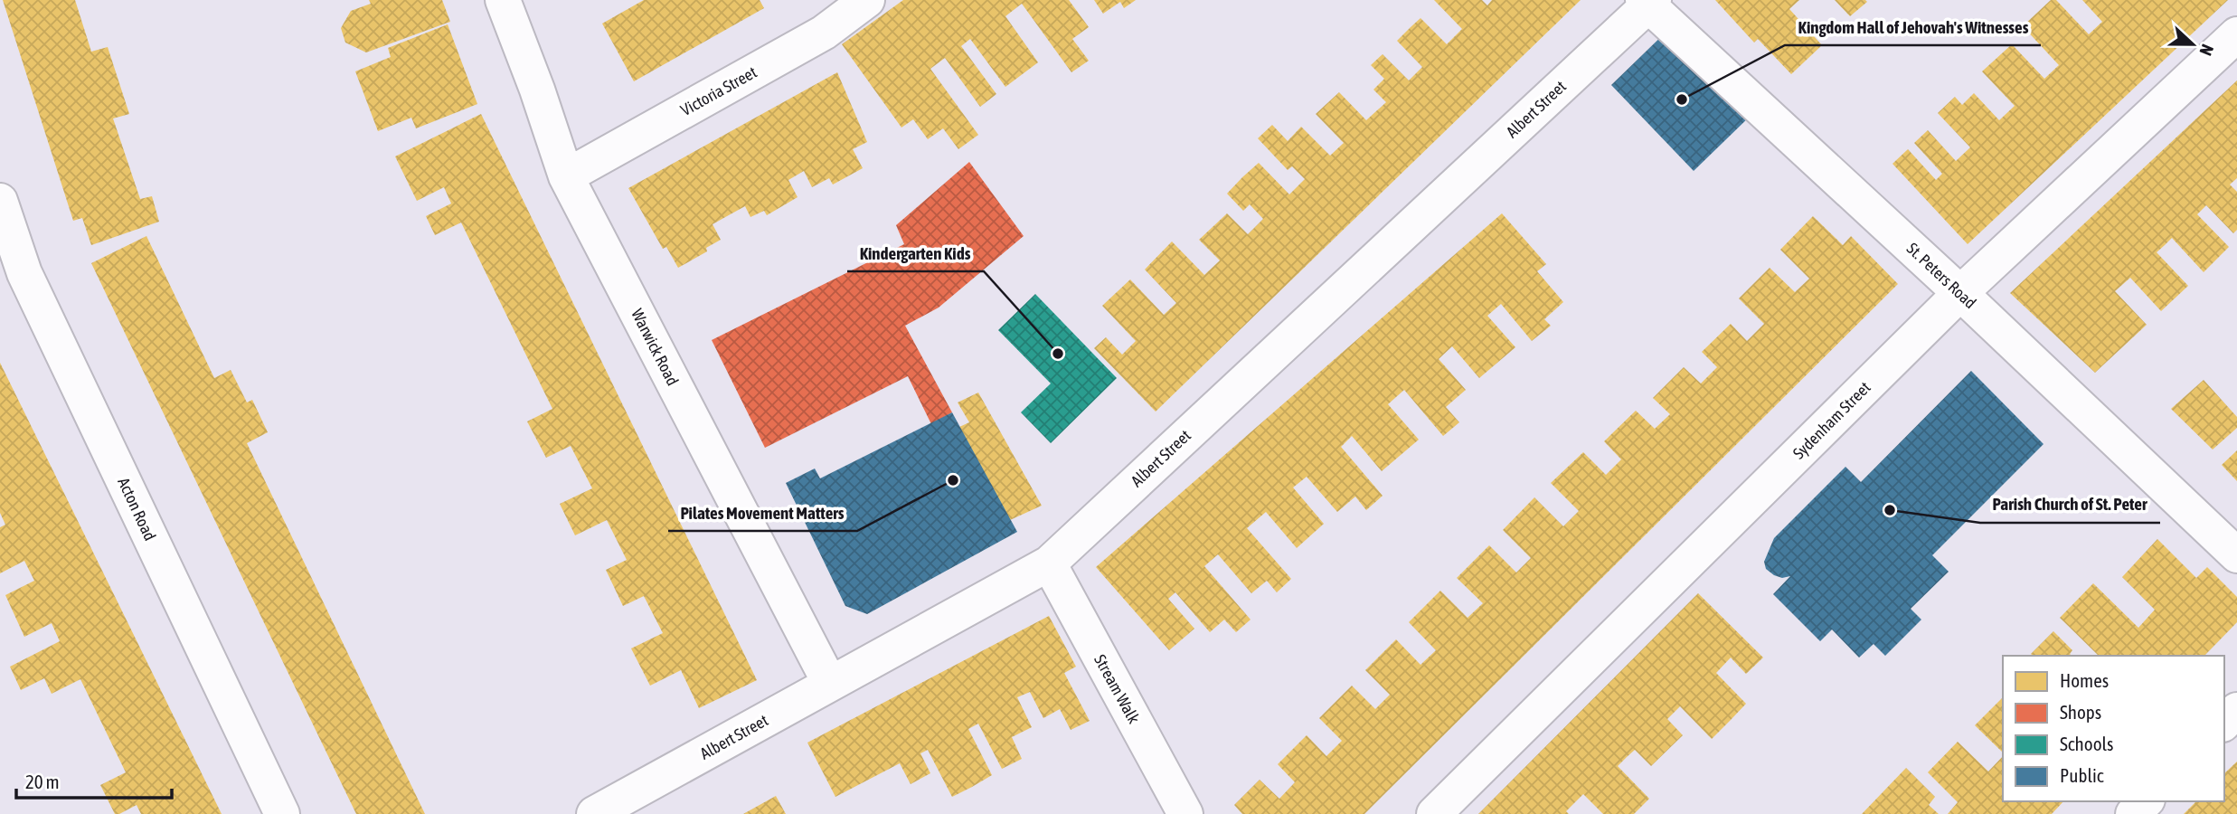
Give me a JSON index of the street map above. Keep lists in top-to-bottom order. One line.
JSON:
{"streets":{"street":["Victoria Street","Albert Street","St. Peters Road","Warwick Road","Sydenham Street","Acton Road","Stream Walk"]},"crossings":[["Victoria Street","Warwick Road"],["Albert Street","St. Peters Road"],["Albert Street","Warwick Road"],["Albert Street","Stream Walk"],["St. Peters Road","Sydenham Street"]],"places":["Kingdom Hall of Jehovah's Witnesses","Kindergarten Kids","Pilates Movement Matters","Parish Church of St. Peter"],"legend":["Homes","Shops","Schools","Public"],"scale_bar":"20 m","north":"right"}
